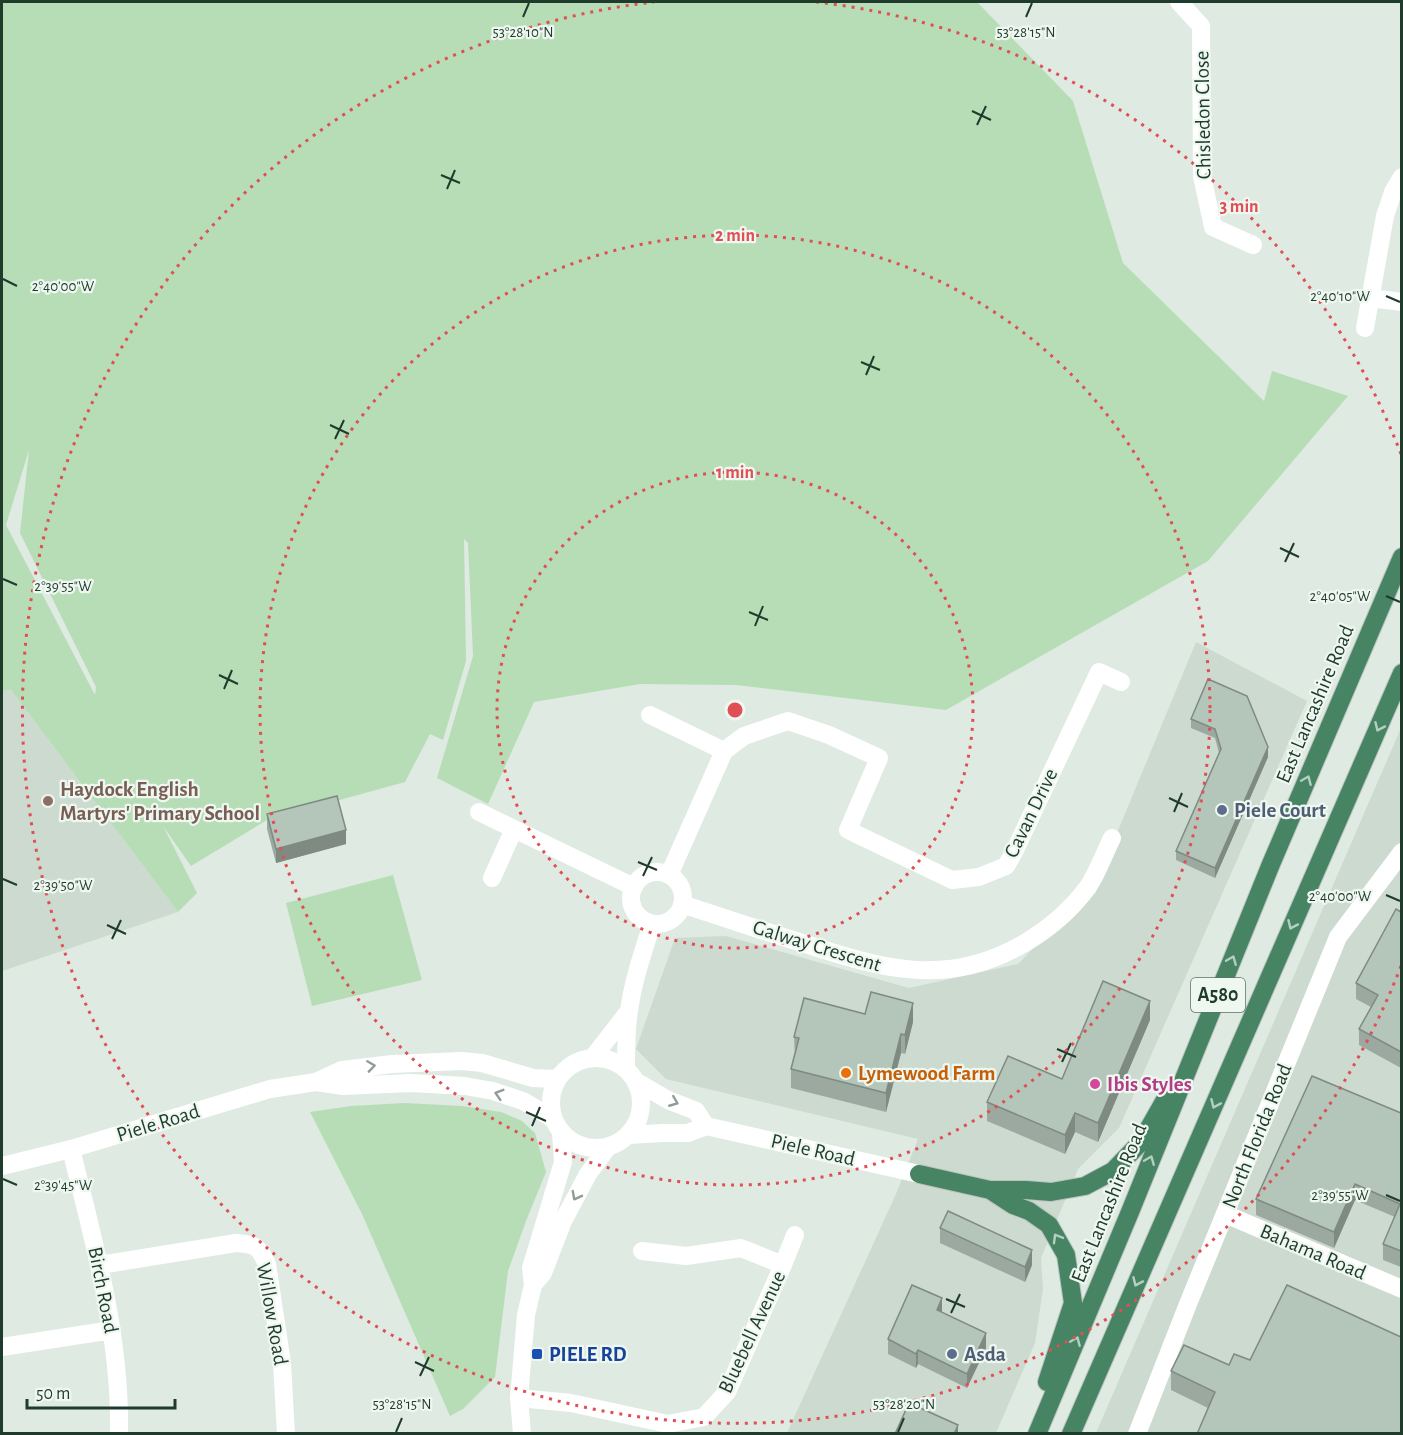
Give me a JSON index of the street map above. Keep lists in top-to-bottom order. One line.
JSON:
{"streets":{"highway":["East Lancashire Road","A580"],"street":["Chisledon Close","Cavan Drive","Galway Crescent","Piele Road","North Florida Road","Bahama Road","Birch Road","Willow Road","Bluebell Avenue"]},"crossings":[["Piele Road","Birch Road"],["North Florida Road","Bahama Road"],["Birch Road","Willow Road"]],"places":{"other":["Haydock English Martyrs' Primary School","Piele Court","Lymewood Farm","Ibis Styles","Asda"],"transit":["PIELE RD"]},"scale_bar":"50 m","coordinates":["53°28'10\"N","53°28'15\"N","2°40'00\"W","2°40'10\"W","2°39'55\"W","2°40'05\"W","2°39'50\"W","2°39'45\"W","53°28'20\"N"],"rings":["3 min","2 min","1 min"]}
